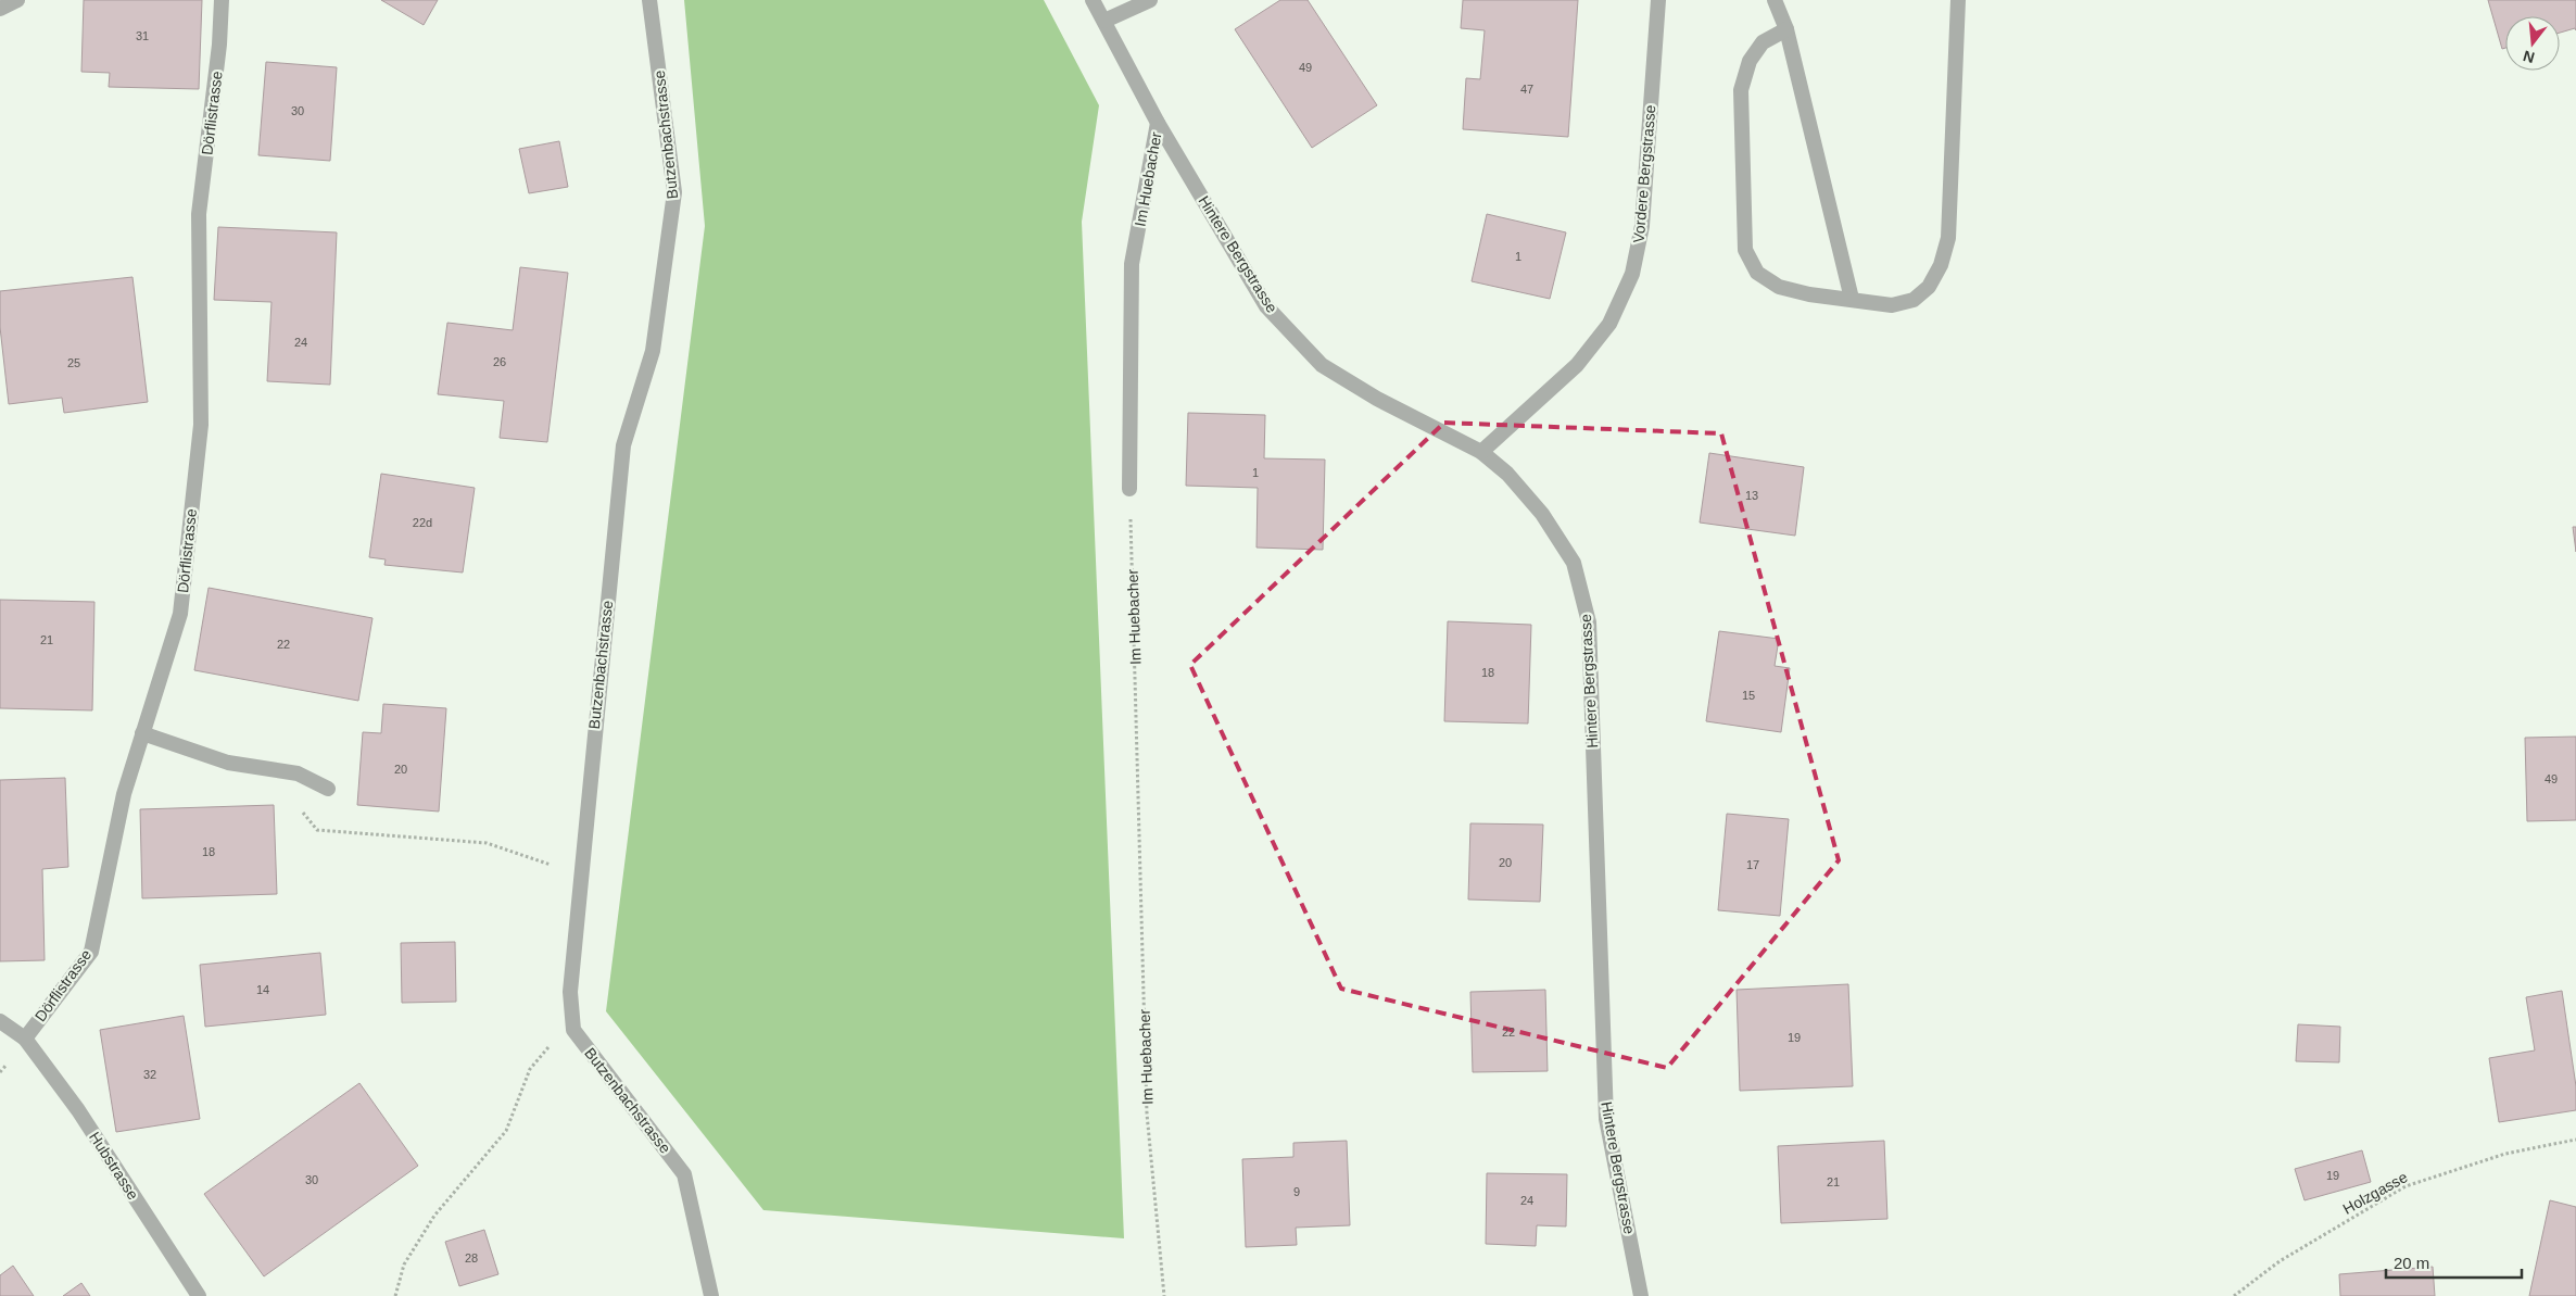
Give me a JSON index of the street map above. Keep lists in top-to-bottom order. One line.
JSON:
{"streets":{"street":["Dörflistrasse","Butzenbachstrasse","Vordere Bergstrasse","Im Huebacher","Hintere Bergstrasse","Hubstrasse"],"path":["Holzgasse"]},"crossings":[["Dörflistrasse","Hubstrasse"],["Vordere Bergstrasse","Hintere Bergstrasse"],["Im Huebacher","Hintere Bergstrasse"]],"house_numbers":["31","49","47","30","1","24","26","25","1","13","22d","21","22","18","15","20","49","18","20","17","14","22","19","32","19","30","21","9","24","28"],"scale_bar":"20 m","north":"bottom"}
